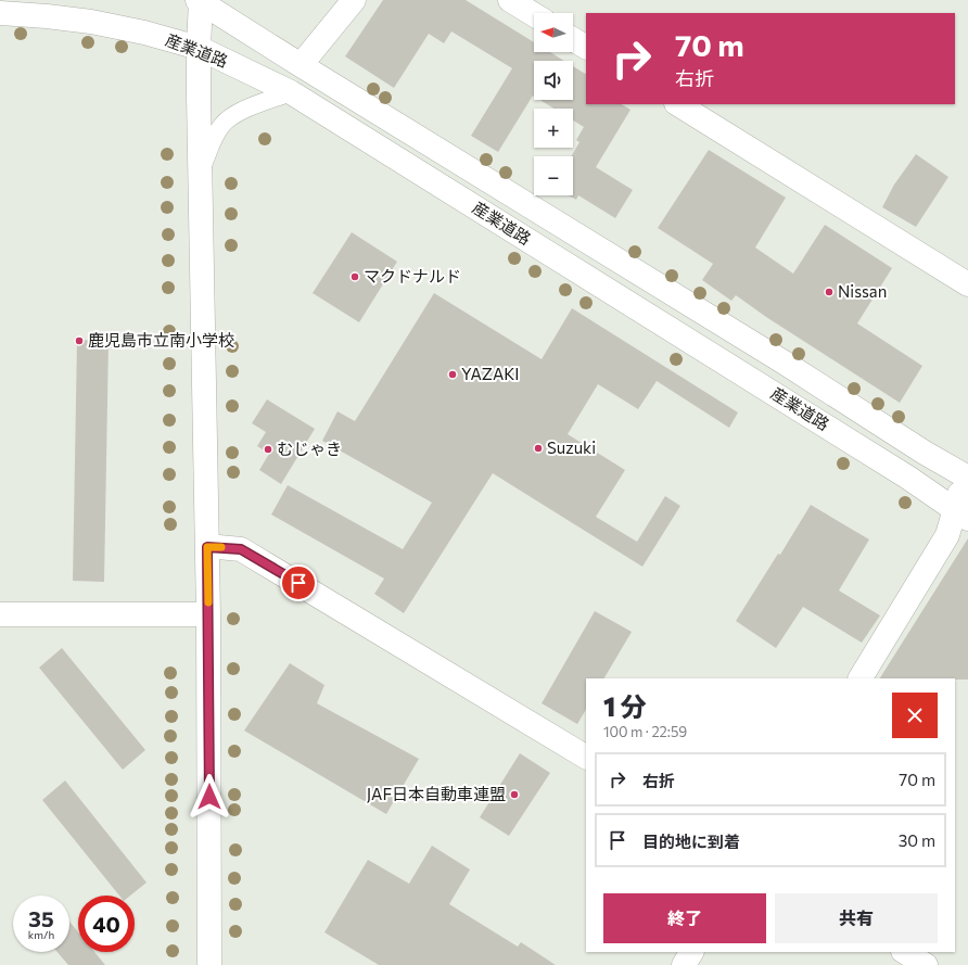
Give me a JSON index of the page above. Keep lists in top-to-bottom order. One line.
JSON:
{"streets":{"street":["産業道路"]},"places":["マクドナルド","Nissan","鹿児島市立南小学校","YAZAKI","Suzuki","むじゃき","JAF日本自動車連盟"],"north":"left","page":{"map_buttons":["+","−"],"turn":["70 m","右折"],"heading":["1 分","100 m · 22:59"],"list":[{"name":"右折","value":"70 m"},{"name":"目的地に到着","value":"30 m"}],"buttons":["終了","共有"],"speed":"35 km/h","limit":"40"}}
